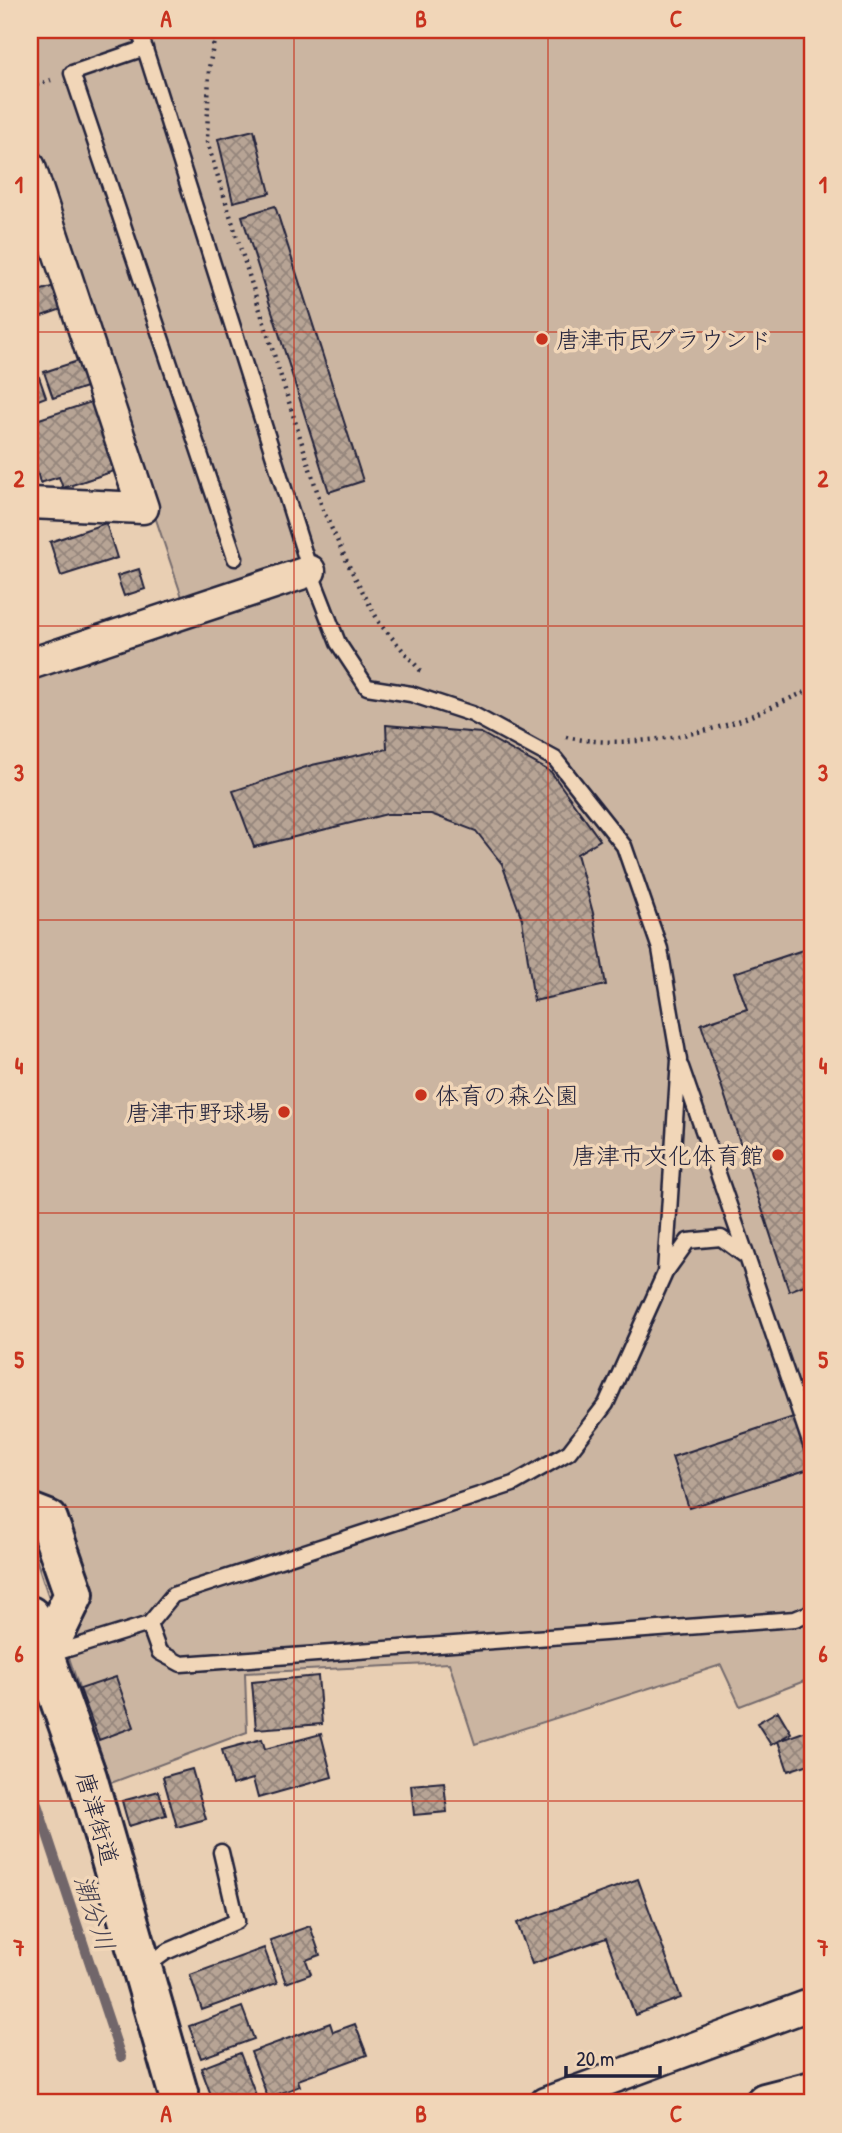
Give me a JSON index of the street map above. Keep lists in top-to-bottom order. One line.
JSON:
{"streets":{"main road":["唐津街道"]},"water":["潮分川"],"places":["唐津市民グラウンド","体育の森公園","唐津市野球場","唐津市文化体育館"],"scale_bar":"20 m","grid":{"columns":["A","B","C"],"rows":["1","2","3","4","5","6","7"]}}
